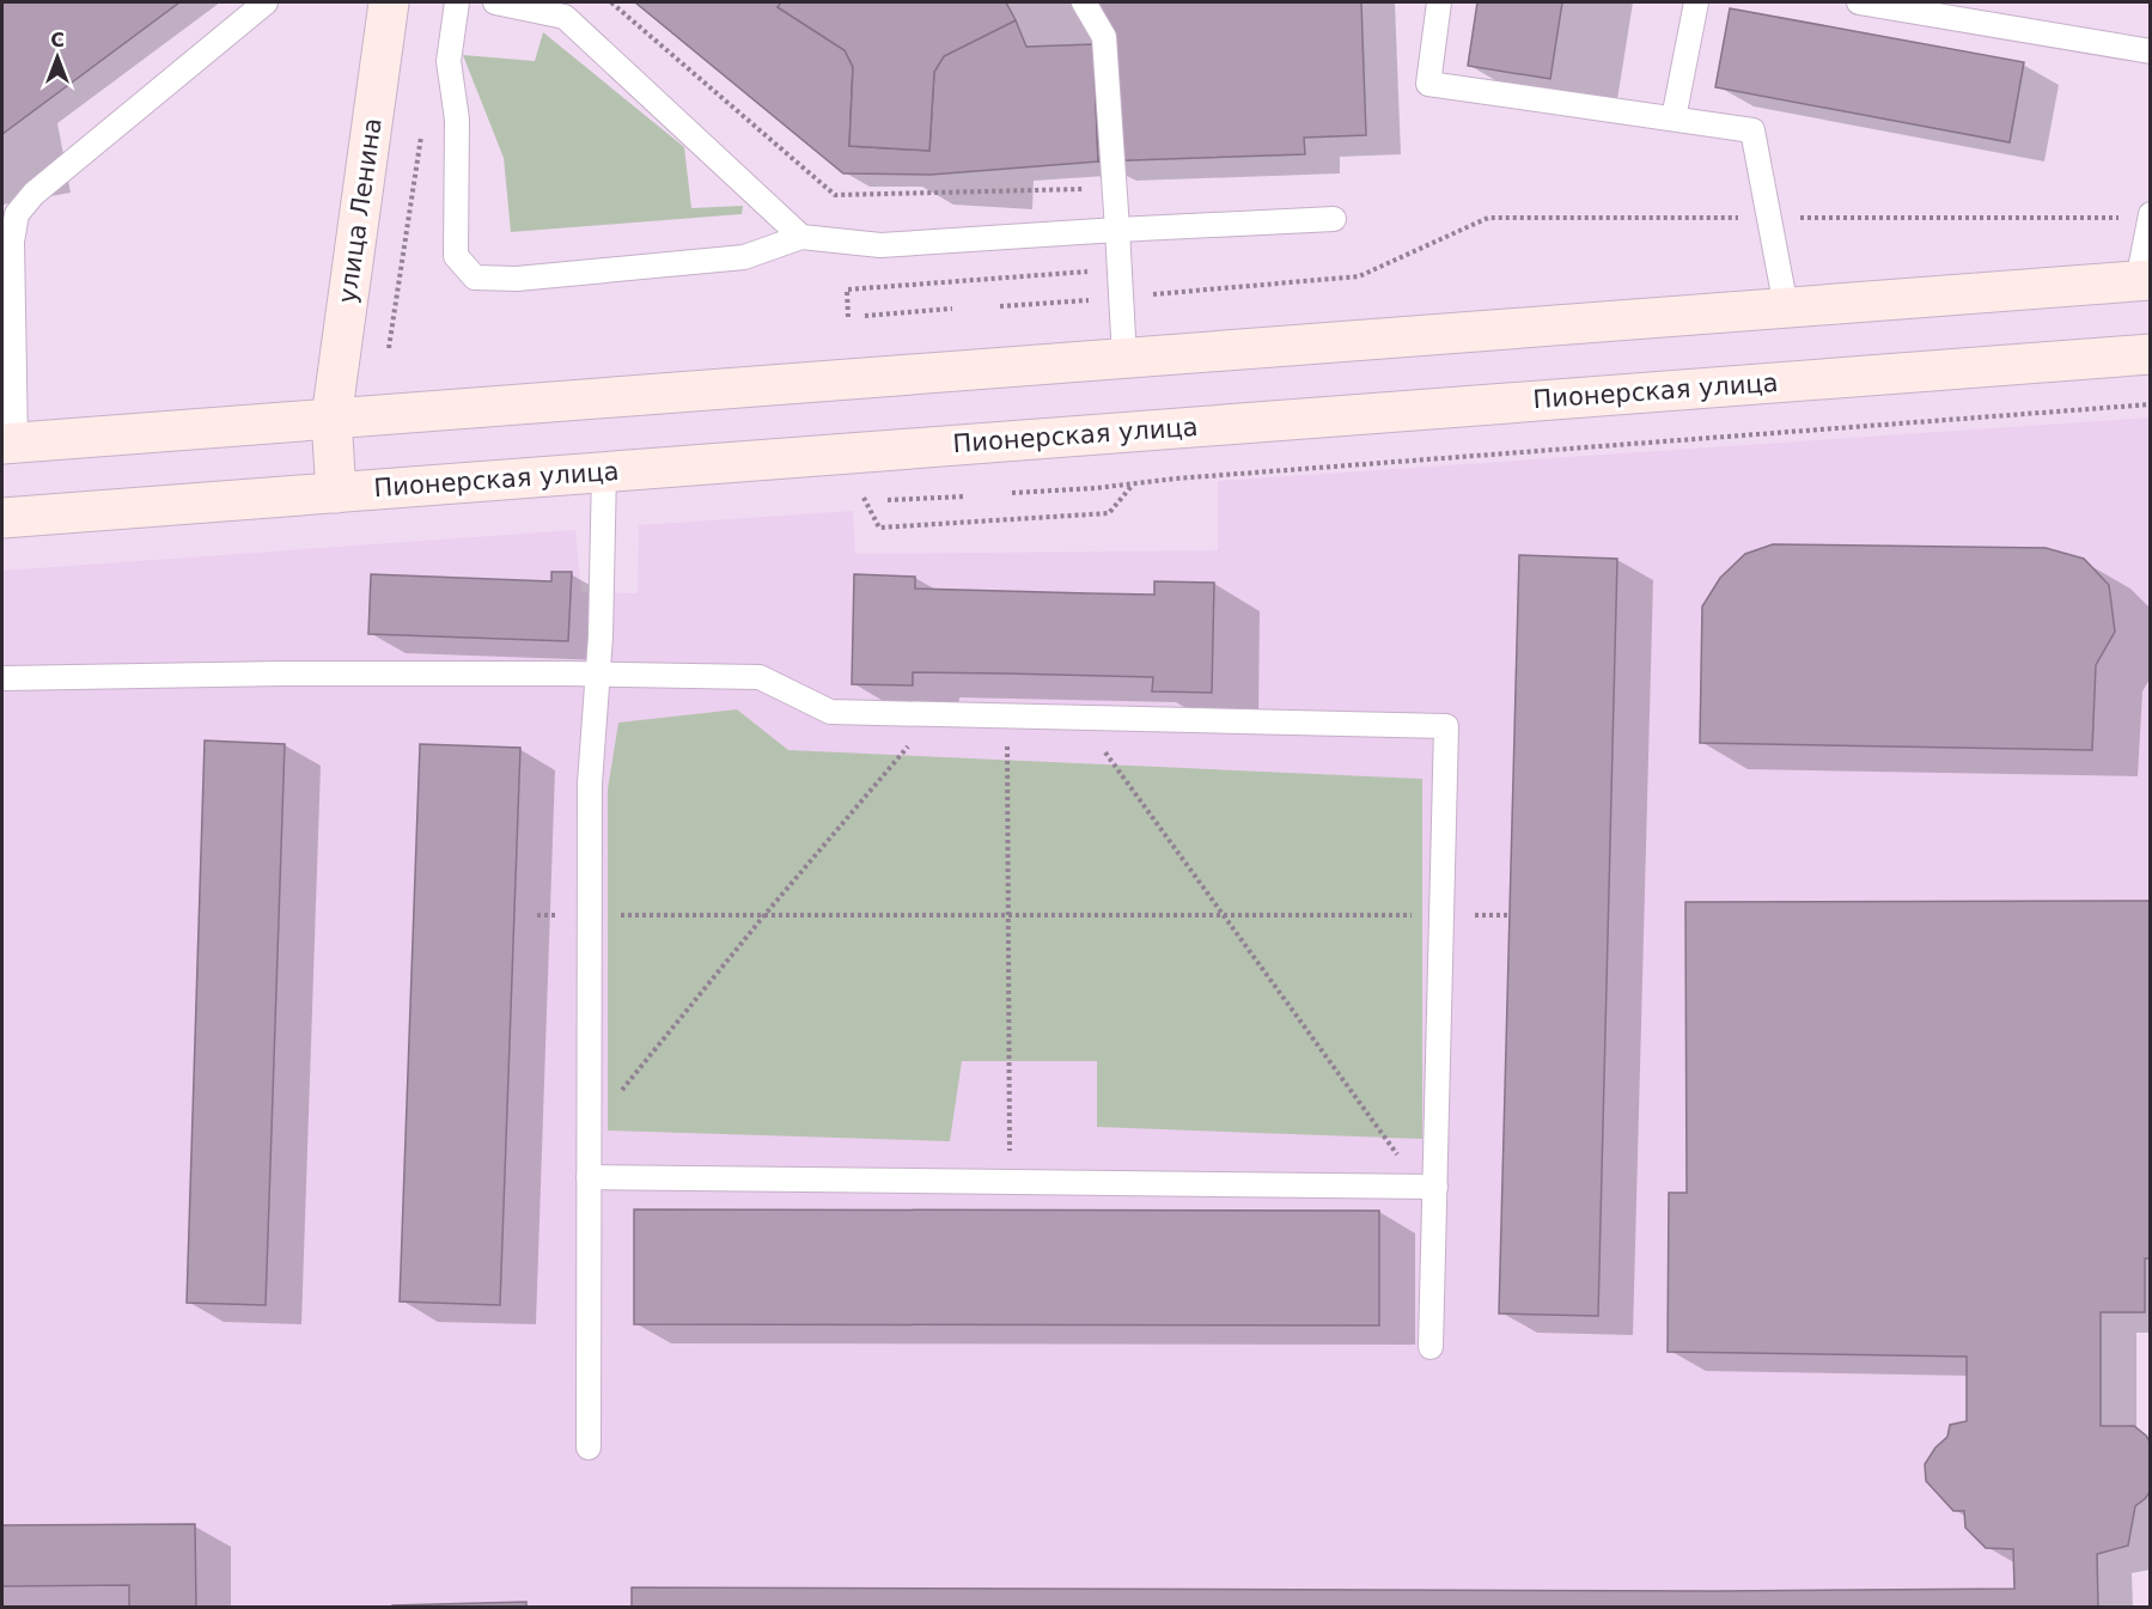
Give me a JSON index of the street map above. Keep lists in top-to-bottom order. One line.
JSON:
{"streets":{"main road":["улица Ленина","Пионерская улица"]},"crossings":[["улица Ленина","Пионерская улица"]],"north":"top"}
